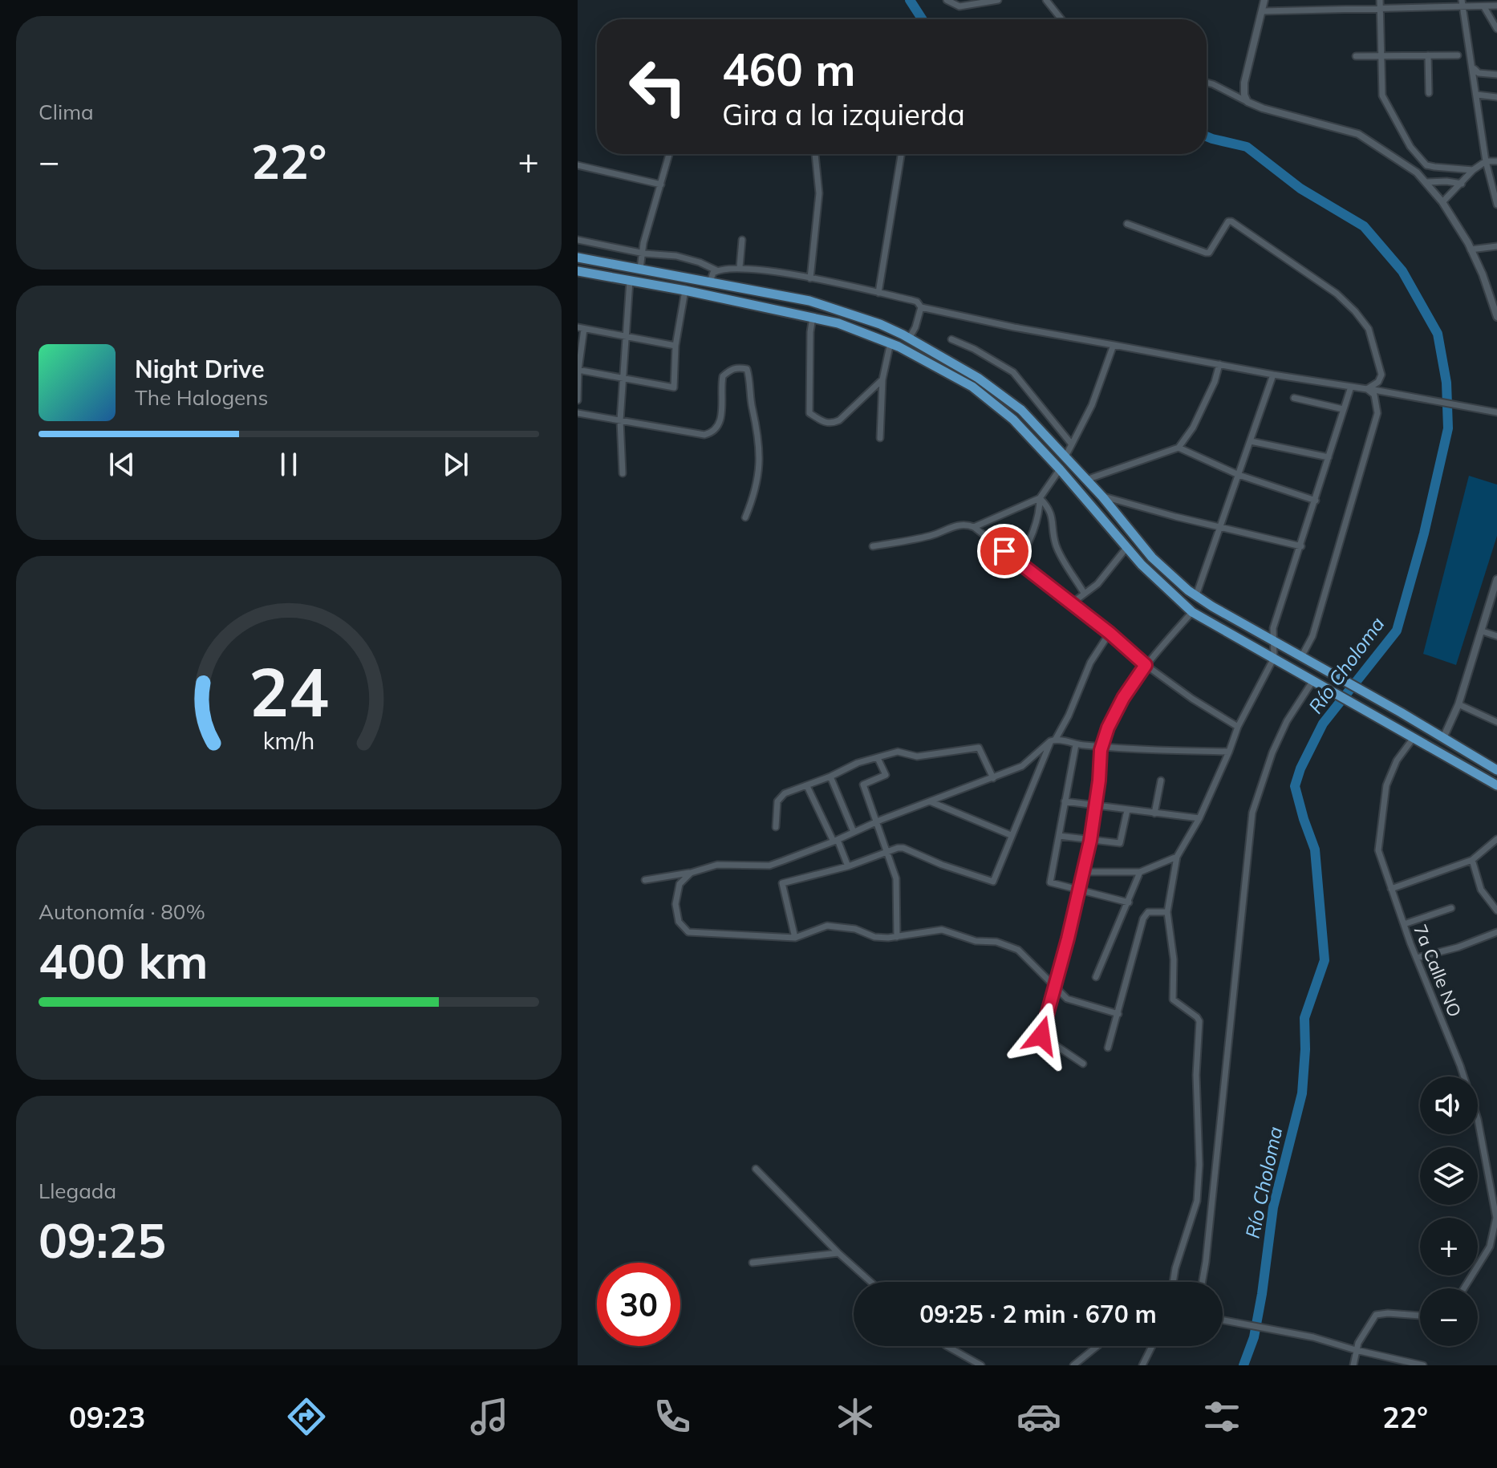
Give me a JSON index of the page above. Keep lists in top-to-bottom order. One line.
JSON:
{"streets":{"street":["7a Calle NO"]},"water":["Río Choloma"],"page":{"tile":["Clima",["Autonomía · 80%","400 km"],["Llegada","09:25"]],"turn":["460 m","Gira a la izquierda"],"heat":["−","22°","+"],"song":["Night Drive","The Halogens"],"map_buttons":["+","−"],"limit":"30","trip":"09:25 · 2 min · 670 m","tabs":["09:23","22°"],"gauge":["24","km/h"]}}
